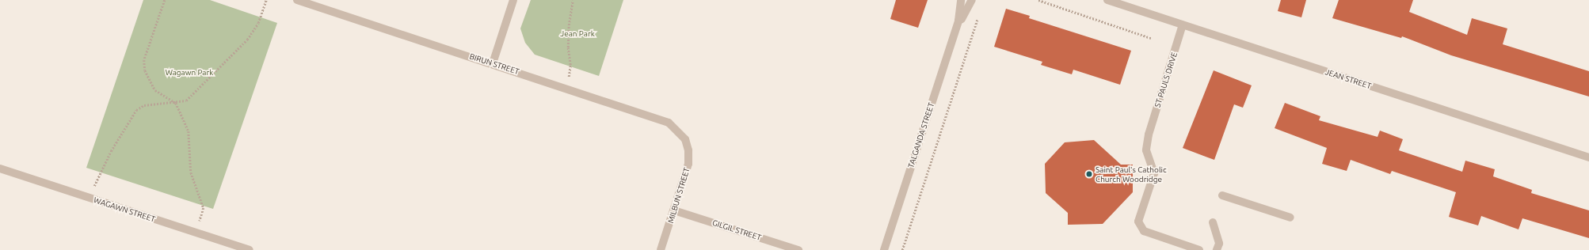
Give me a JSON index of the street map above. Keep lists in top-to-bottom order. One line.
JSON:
{"streets":{"street":["BIRUN STREET","JEAN STREET","ST PAULS DRIVE","TALGANDA STREET","MILBUN STREET","WAGAWN STREET","GILGIL STREET"]},"crossings":[["BIRUN STREET","MILBUN STREET"],["JEAN STREET","ST PAULS DRIVE"],["MILBUN STREET","GILGIL STREET"]],"parks":["Jean Park","Wagawn Park"],"places":["Saint Paul's Catholic Church Woodridge"]}
